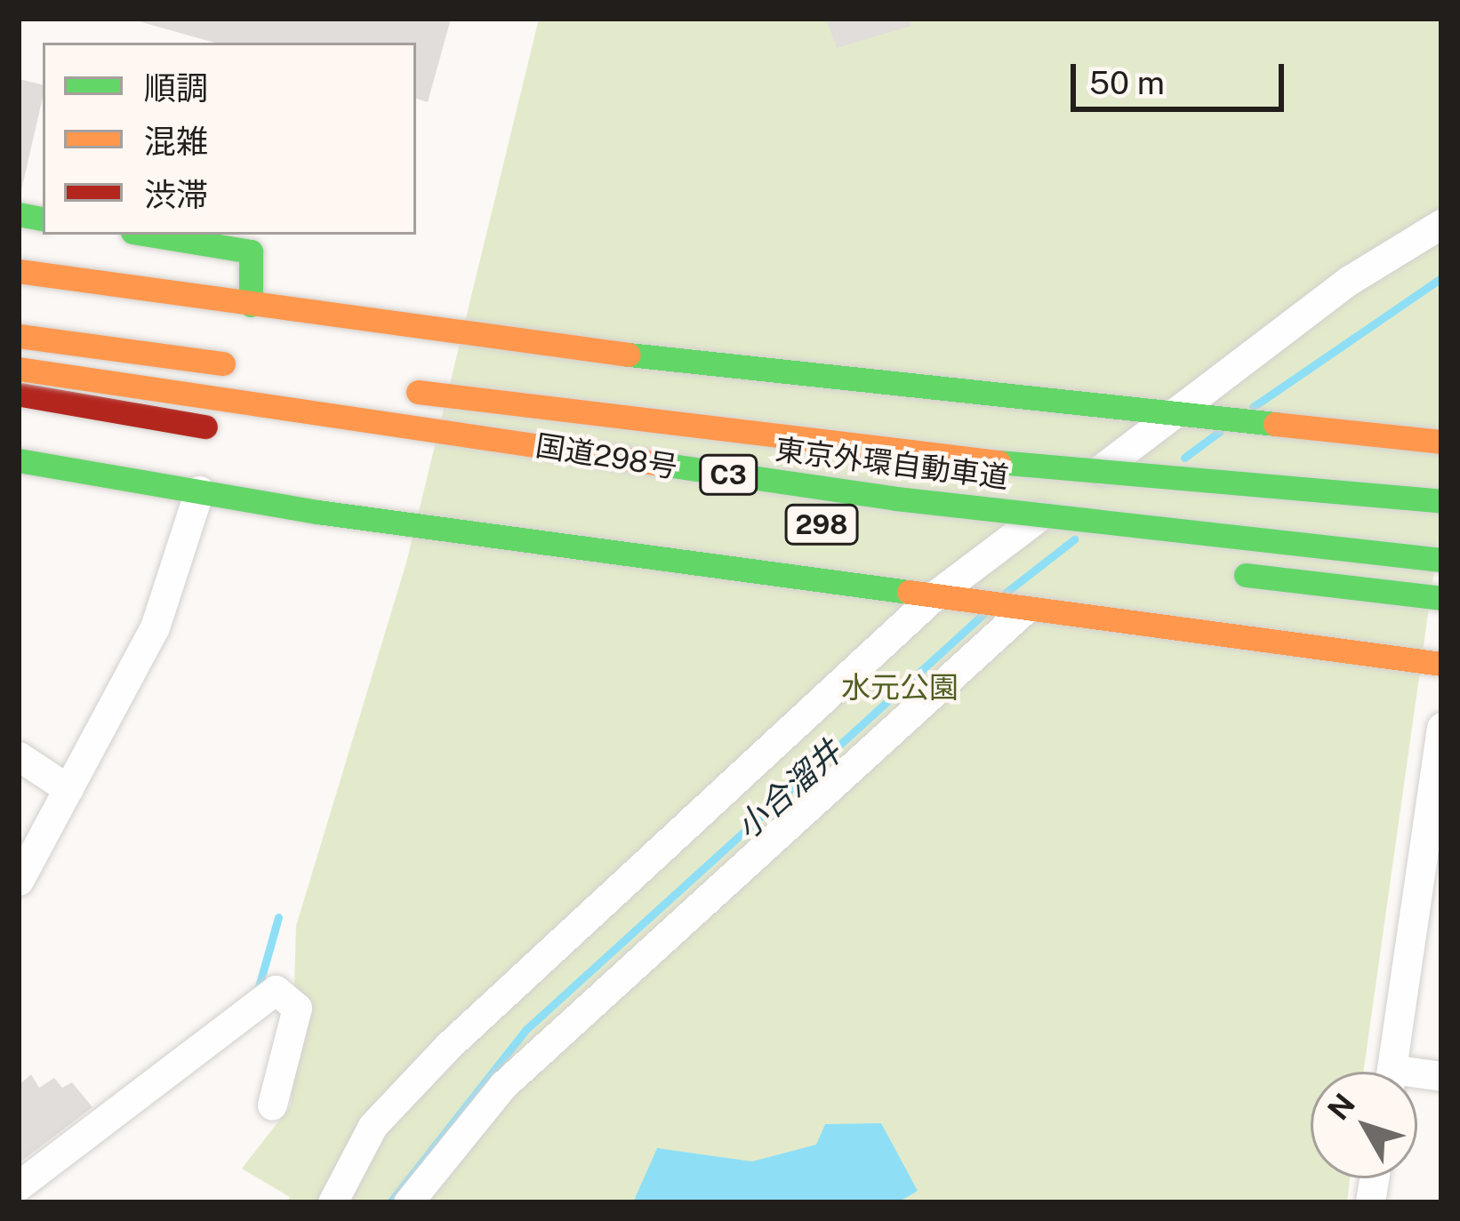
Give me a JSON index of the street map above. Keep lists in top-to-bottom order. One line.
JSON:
{"streets":{"main road":["国道298号","東京外環自動車道","C3"]},"water":["小合溜井"],"parks":["水元公園"],"legend":["順調","混雑","渋滞"],"scale_bar":"50 m","north":"top left"}
